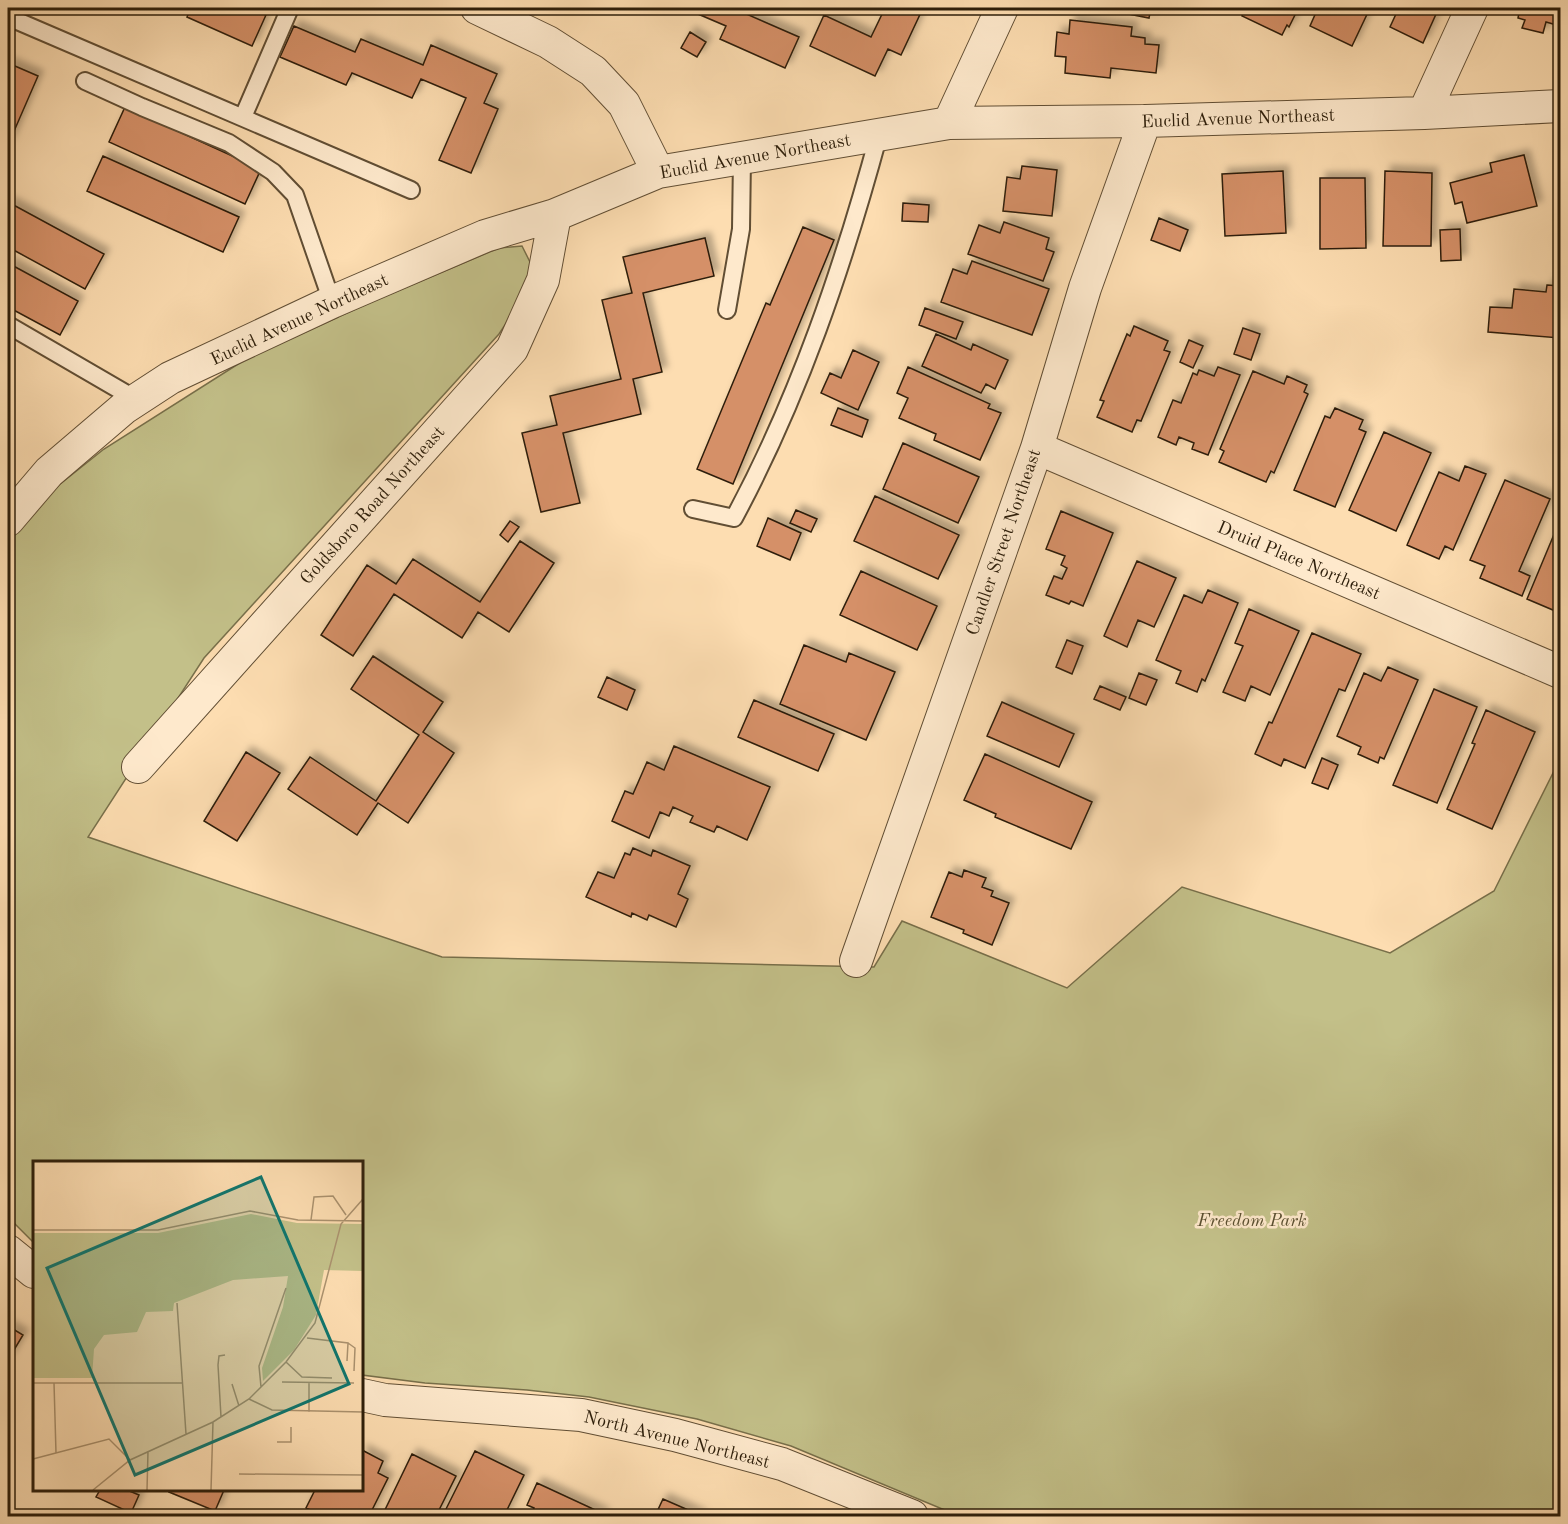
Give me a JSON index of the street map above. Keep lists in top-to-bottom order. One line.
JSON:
{"streets":{"street":["Euclid Avenue Northeast","Goldsboro Road Northeast","Candler Street Northeast","Druid Place Northeast","North Avenue Northeast"]},"crossings":[["Euclid Avenue Northeast","Goldsboro Road Northeast"],["Euclid Avenue Northeast","Candler Street Northeast"],["Candler Street Northeast","Druid Place Northeast"]],"parks":["Freedom Park"]}
